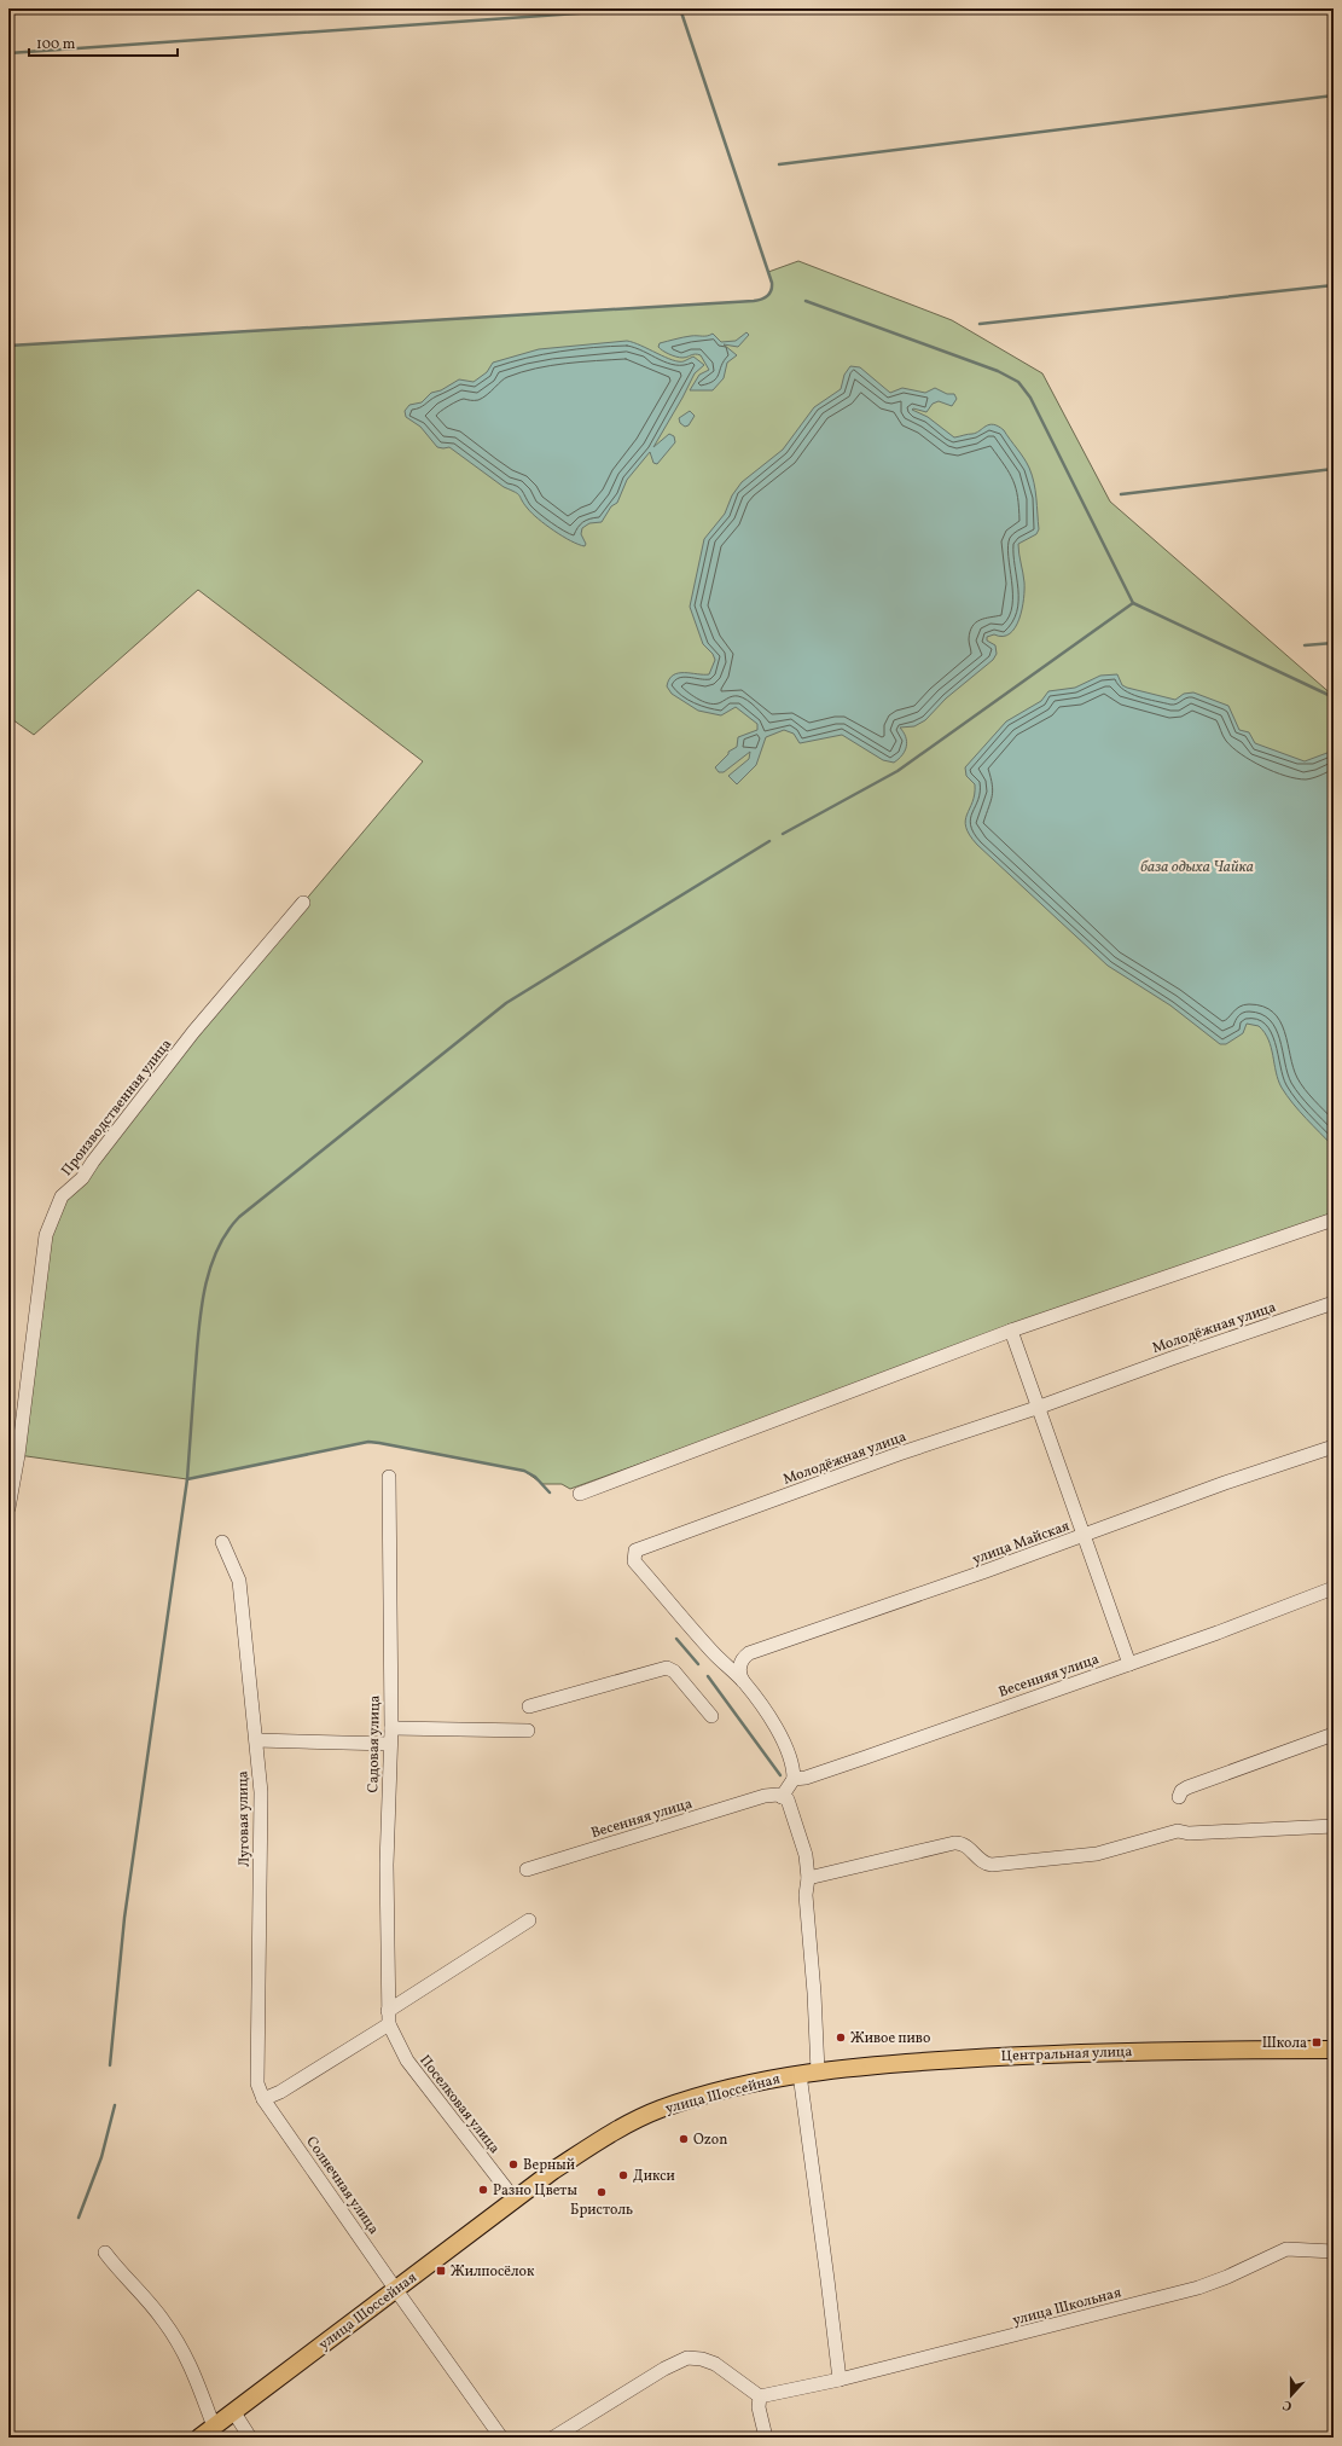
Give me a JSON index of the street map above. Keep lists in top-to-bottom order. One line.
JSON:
{"streets":{"main road":["Центральная улица","улица Шоссейная"],"street":["Производственная улица","Молодёжная улица","улица Майская","Весенняя улица","Садовая улица","Луговая улица","Поселковая улица","Солнечная улица","улица Школьная"]},"crossings":[["Молодёжная улица","улица Майская"],["Молодёжная улица","Весенняя улица"],["Садовая улица","Поселковая улица"],["Луговая улица","Солнечная улица"],["Центральная улица","улица Шоссейная"],["улица Шоссейная","Поселковая улица"],["улица Шоссейная","Солнечная улица"]],"water":["база одыха Чайка"],"places":{"other":["Живое пиво","Ozon","Верный","Дикси","Разно Цветы","Бристоль"],"transit":["Школа","Жилпосёлок"]},"scale_bar":"100 m","north":"bottom"}
